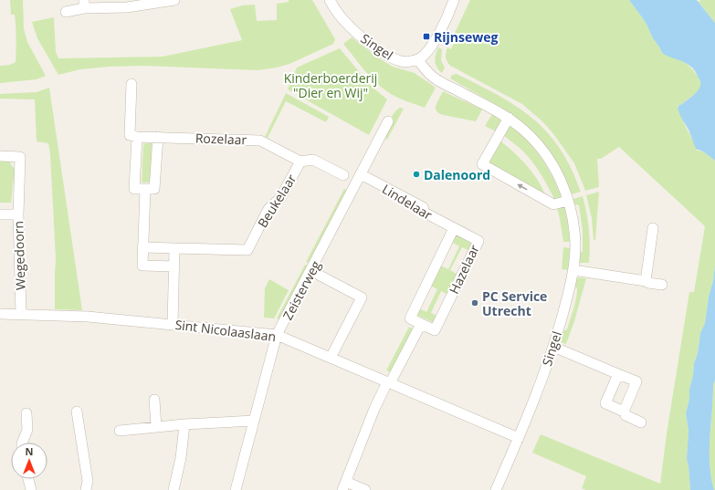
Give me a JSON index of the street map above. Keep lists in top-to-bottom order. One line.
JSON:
{"streets":{"street":["Singel","Rozelaar","Beukelaar","Lindelaar","Wegedoorn","Hazelaar","Zeisterweg","Sint Nicolaaslaan"]},"crossings":[["Singel","Sint Nicolaaslaan"],["Rozelaar","Beukelaar"],["Lindelaar","Hazelaar"],["Lindelaar","Zeisterweg"],["Wegedoorn","Sint Nicolaaslaan"],["Zeisterweg","Sint Nicolaaslaan"]],"parks":["Kinderboerderij \"Dier en Wij\""],"places":{"transit":["Rijnseweg"],"other":["Dalenoord","PC Service Utrecht"]},"north":"top"}
